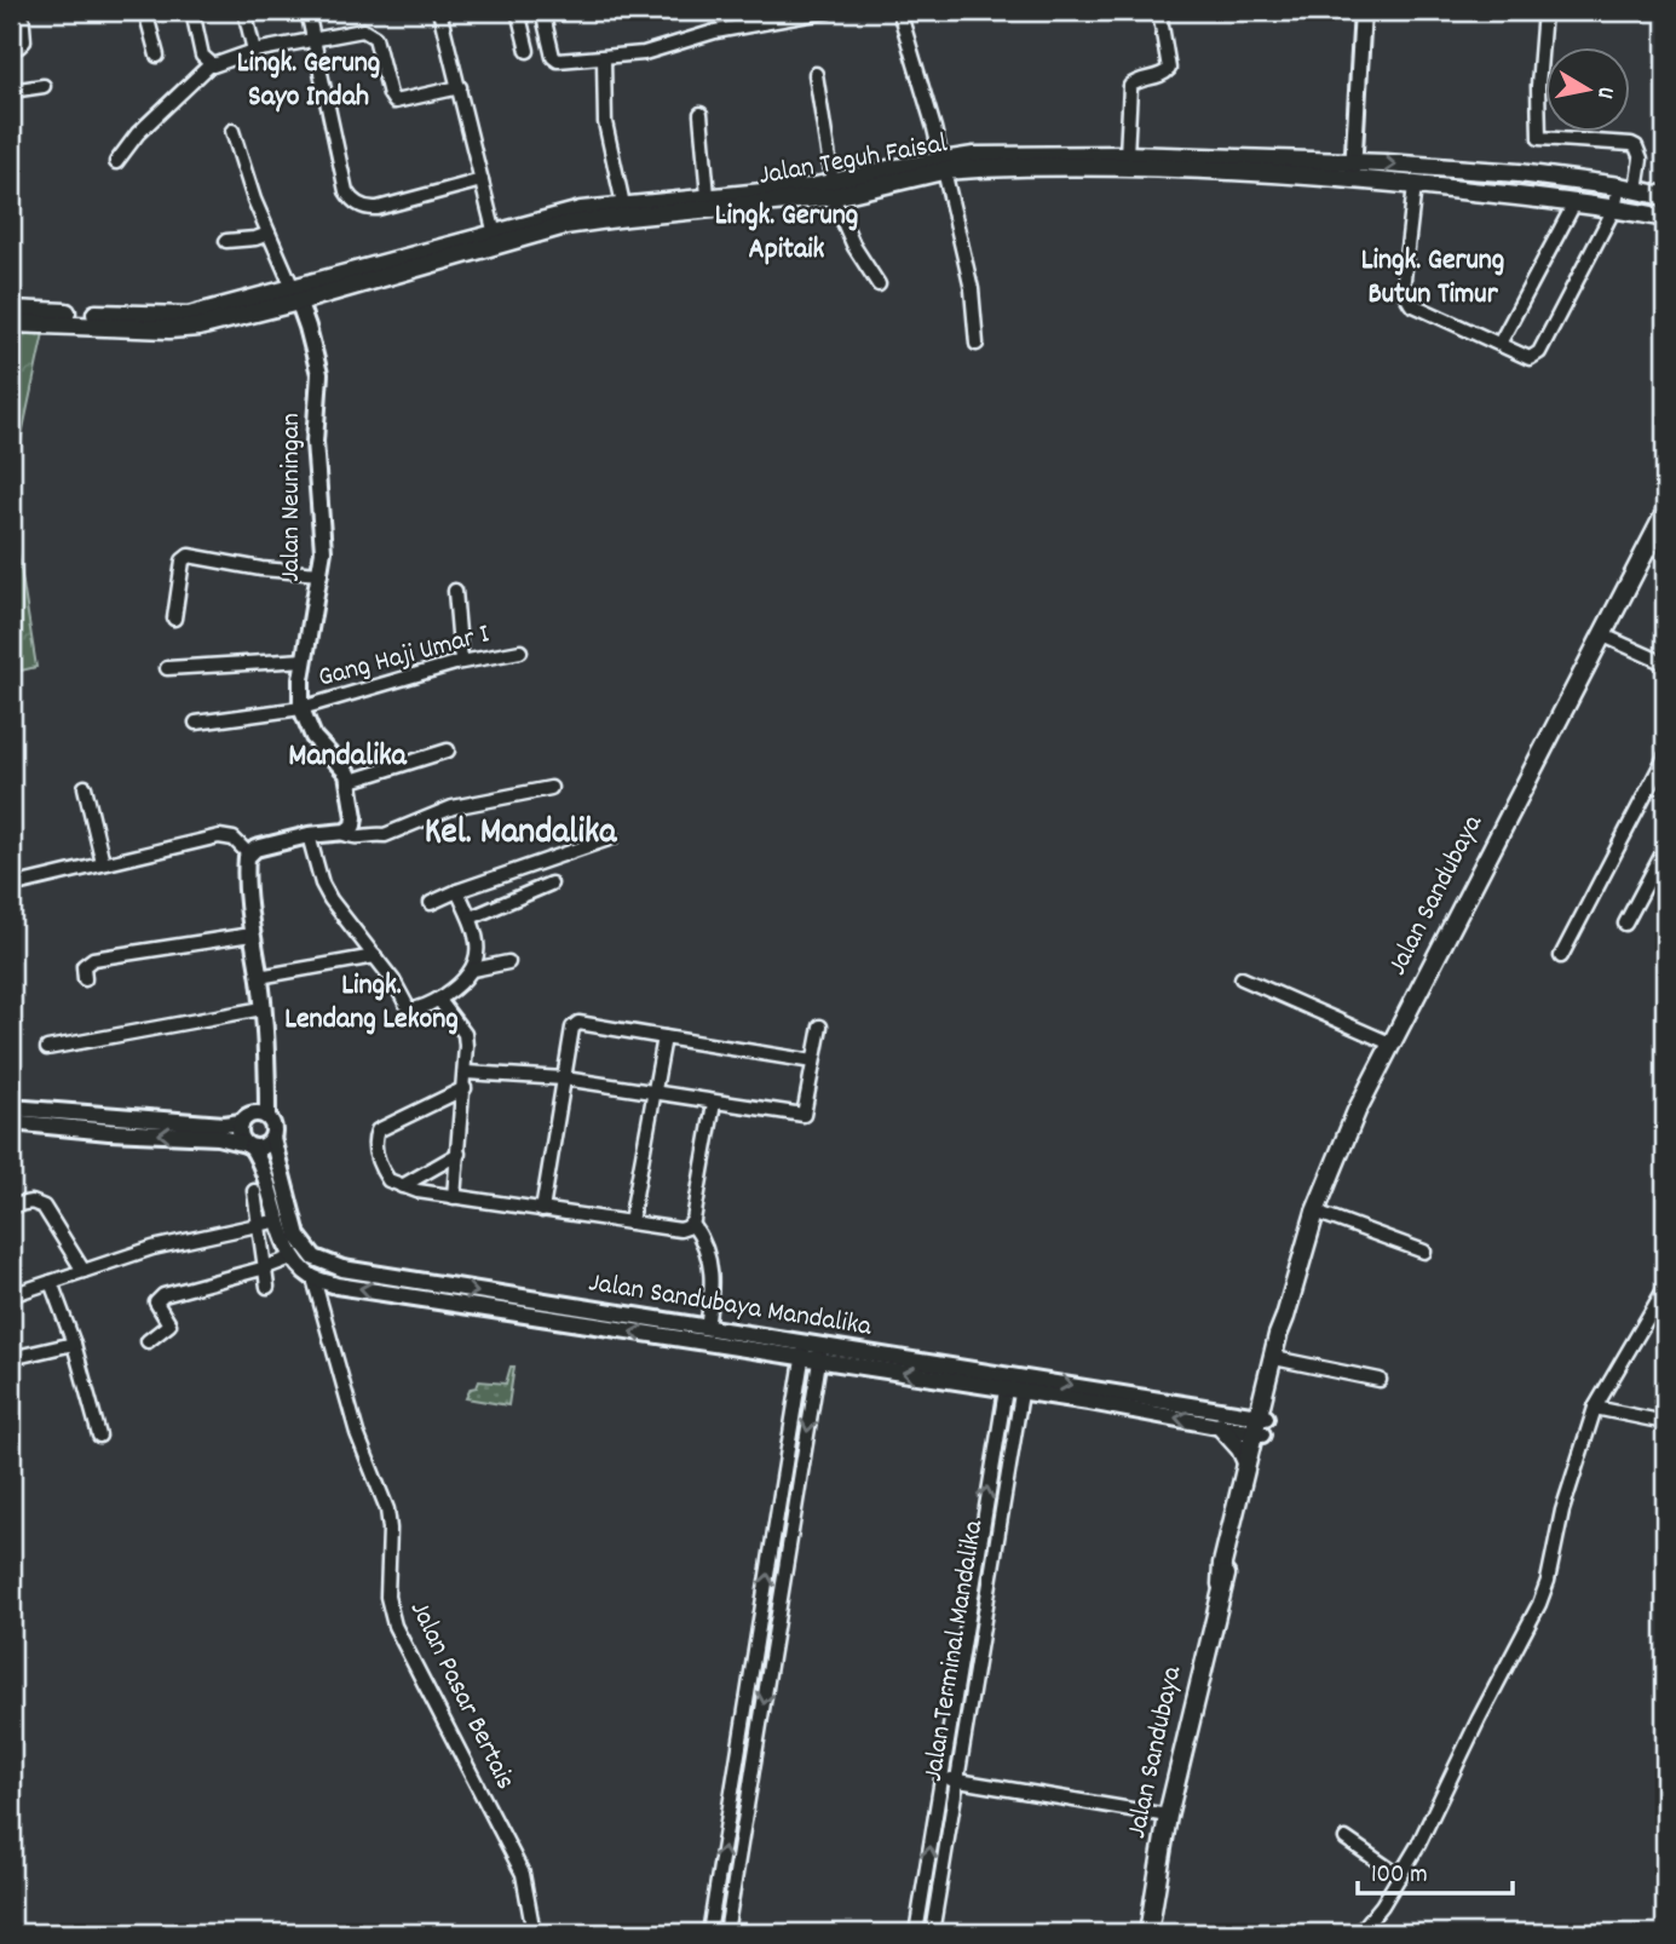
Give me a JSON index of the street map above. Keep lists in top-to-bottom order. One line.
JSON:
{"streets":{"highway":["Jalan Teguh Faisal","Jalan Sandubaya"],"main road":["Jalan Neuningan","Jalan Sandubaya Mandalika"],"street":["Gang Haji Umar I","Jalan Terminal Mandalika","Jalan Pasar Bertais"]},"crossings":[["Jalan Teguh Faisal","Jalan Neuningan"],["Jalan Neuningan","Gang Haji Umar I"],["Jalan Sandubaya","Jalan Sandubaya Mandalika"],["Jalan Sandubaya Mandalika","Jalan Terminal Mandalika"]],"districts":["Lingk. Gerung Sayo Indah","Lingk. Gerung Apitaik","Lingk. Gerung Butun Timur","Mandalika","Kel. Mandalika","Lingk. Lendang Lekong"],"scale_bar":"100 m","north":"right"}
